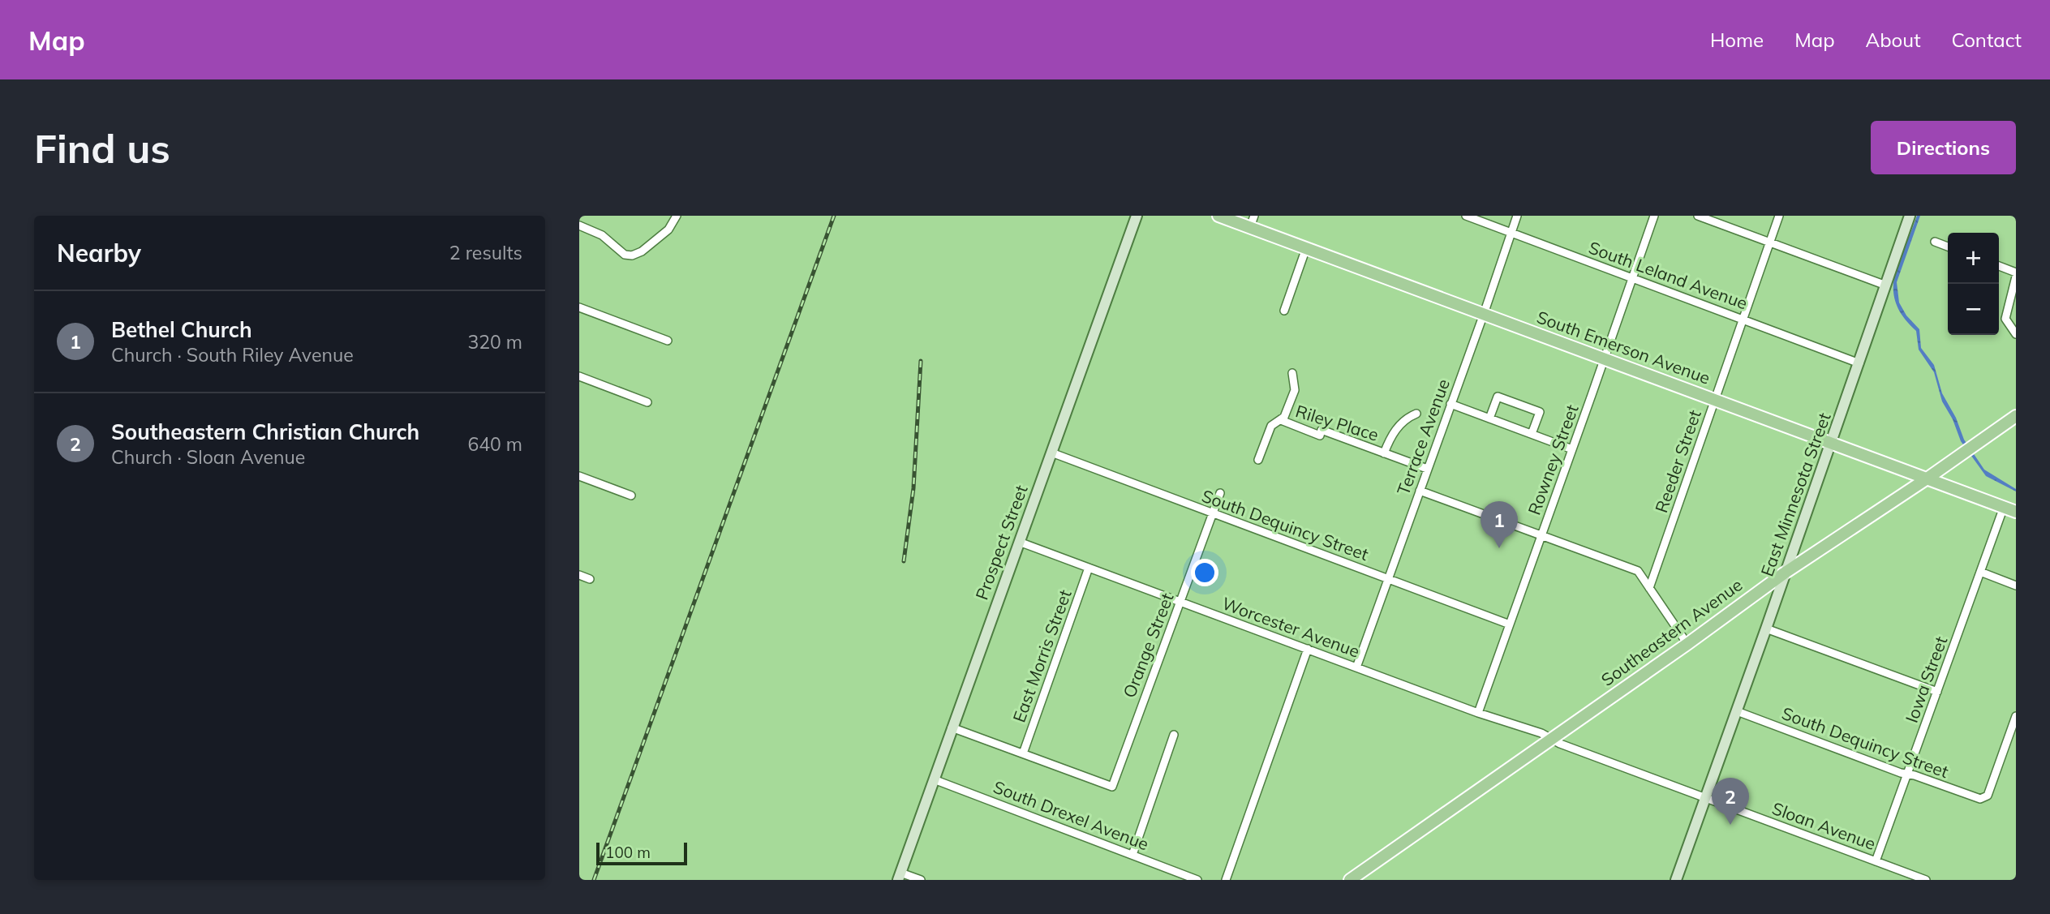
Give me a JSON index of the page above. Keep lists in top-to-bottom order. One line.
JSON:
{"streets":{"main road":["South Emerson Avenue","Southeastern Avenue"],"street":["South Leland Avenue","Riley Place","Terrace Avenue","Rowney Street","Reeder Street","East Minnesota Street","South Dequincy Street","Prospect Street","Worcester Avenue","Orange Street","East Morris Street","Iowa Street","South Drexel Avenue","Sloan Avenue"]},"crossings":[["South Leland Avenue","Terrace Avenue"],["South Leland Avenue","Rowney Street"],["South Leland Avenue","Reeder Street"],["South Leland Avenue","East Minnesota Street"],["South Emerson Avenue","Terrace Avenue"],["South Emerson Avenue","Rowney Street"],["South Emerson Avenue","Reeder Street"],["South Emerson Avenue","East Minnesota Street"],["South Emerson Avenue","Southeastern Avenue"],["South Emerson Avenue","Iowa Street"],["Riley Place","Terrace Avenue"],["Terrace Avenue","South Dequincy Street"],["Terrace Avenue","Worcester Avenue"],["Rowney Street","South Dequincy Street"],["Rowney Street","Worcester Avenue"],["East Minnesota Street","South Dequincy Street"],["East Minnesota Street","Southeastern Avenue"],["East Minnesota Street","Sloan Avenue"],["South Dequincy Street","Prospect Street"],["South Dequincy Street","Orange Street"],["South Dequincy Street","Iowa Street"],["Prospect Street","Worcester Avenue"],["Prospect Street","South Drexel Avenue"],["Worcester Avenue","Southeastern Avenue"],["Worcester Avenue","Orange Street"],["Worcester Avenue","East Morris Street"],["Worcester Avenue","Sloan Avenue"],["Southeastern Avenue","Sloan Avenue"],["Orange Street","East Morris Street"],["Iowa Street","Sloan Avenue"]],"scale_bar":"100 m","page":{"header":"Map","nav":["Home","Map","About","Contact"],"buttons":"Directions","title":"Find us","heading":["Nearby","2 results"],"map_buttons":["+","−"],"list":[{"mark":"1","name":"Bethel Church","note":"Church · South Riley Avenue","value":"320 m"},{"mark":"2","name":"Southeastern Christian Church","note":"Church · Sloan Avenue","value":"640 m"}],"pins":["1","2"],"scale":"100 m"}}
